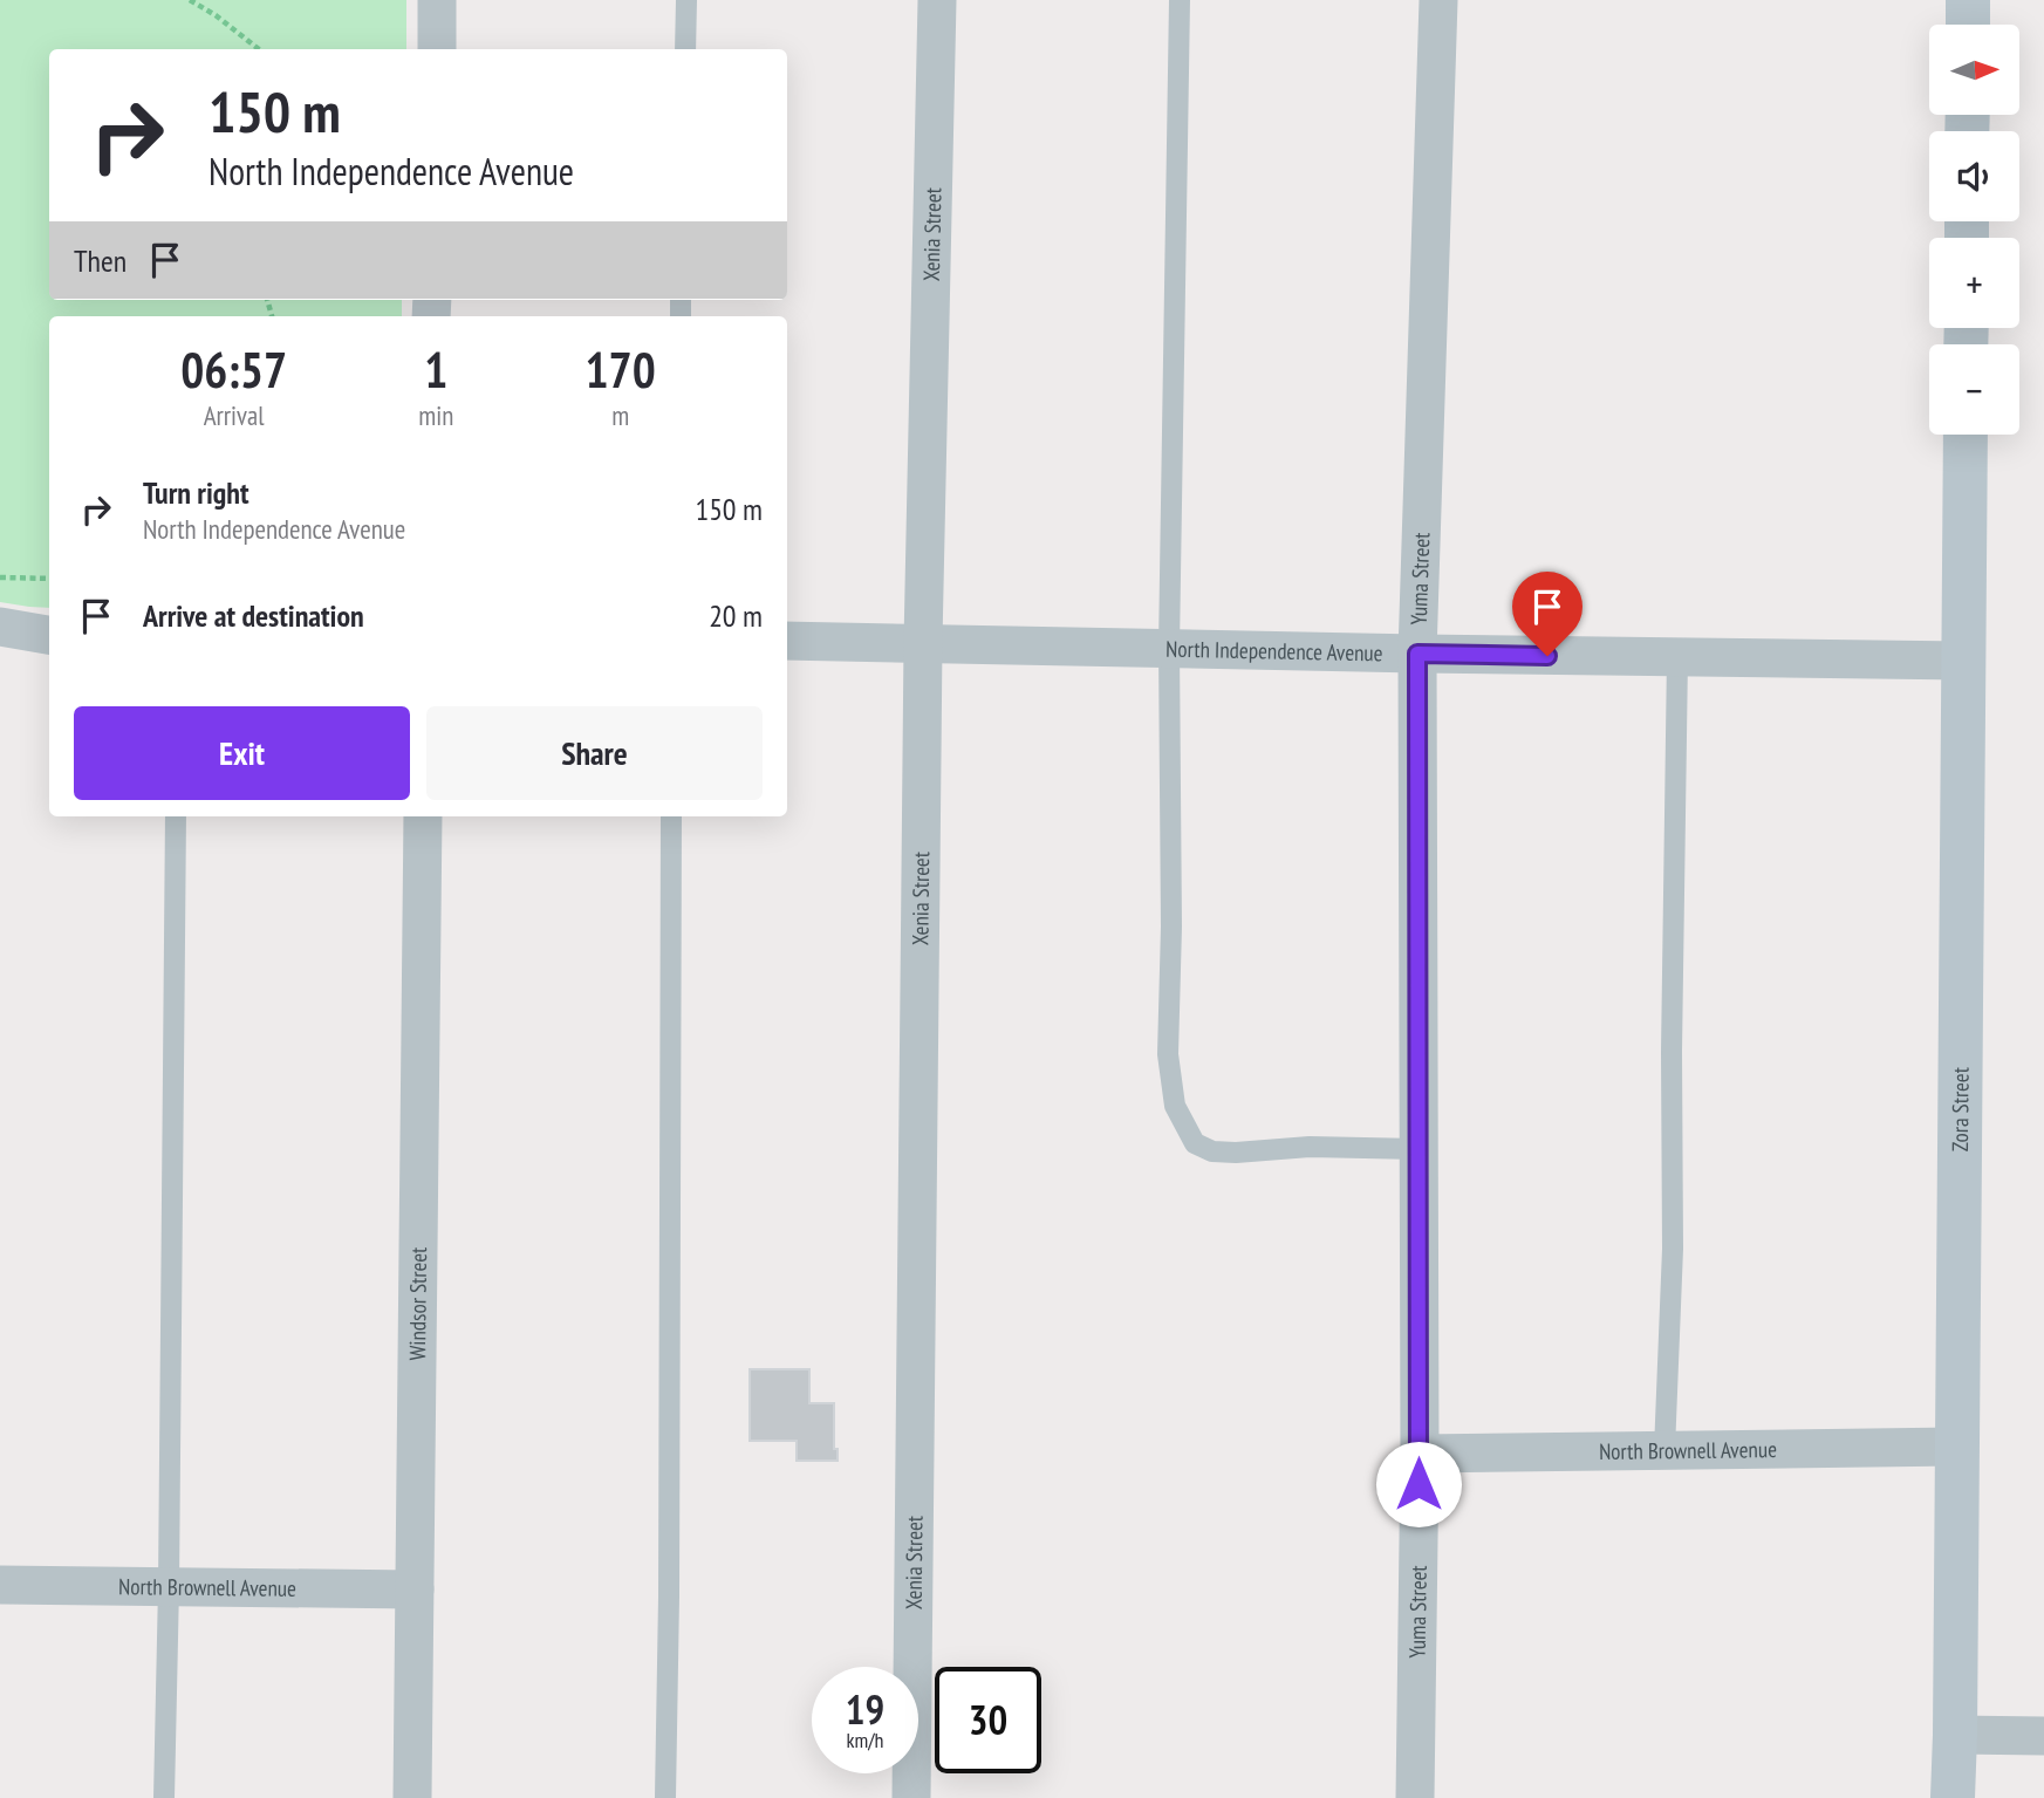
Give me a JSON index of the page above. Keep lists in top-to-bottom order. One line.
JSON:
{"streets":{"main road":["Zora Street"],"street":["Xenia Street","Yuma Street","North Independence Avenue","Windsor Street","North Brownell Avenue"]},"crossings":[["Xenia Street","North Independence Avenue"],["Yuma Street","North Independence Avenue"],["Yuma Street","North Brownell Avenue"],["North Independence Avenue","Zora Street"],["Zora Street","North Brownell Avenue"],["Windsor Street","North Brownell Avenue"]],"north":"right","page":{"map_buttons":["+","−"],"turn":["150 m","North Independence Avenue"],"then":"Then","eta":["06:57","Arrival","1","min","170","m"],"list":[{"name":"Turn right","note":"North Independence Avenue","value":"150 m"},{"name":"Arrive at destination","value":"20 m"}],"buttons":["Exit","Share"],"speed":"19 km/h","limit":"30"}}
